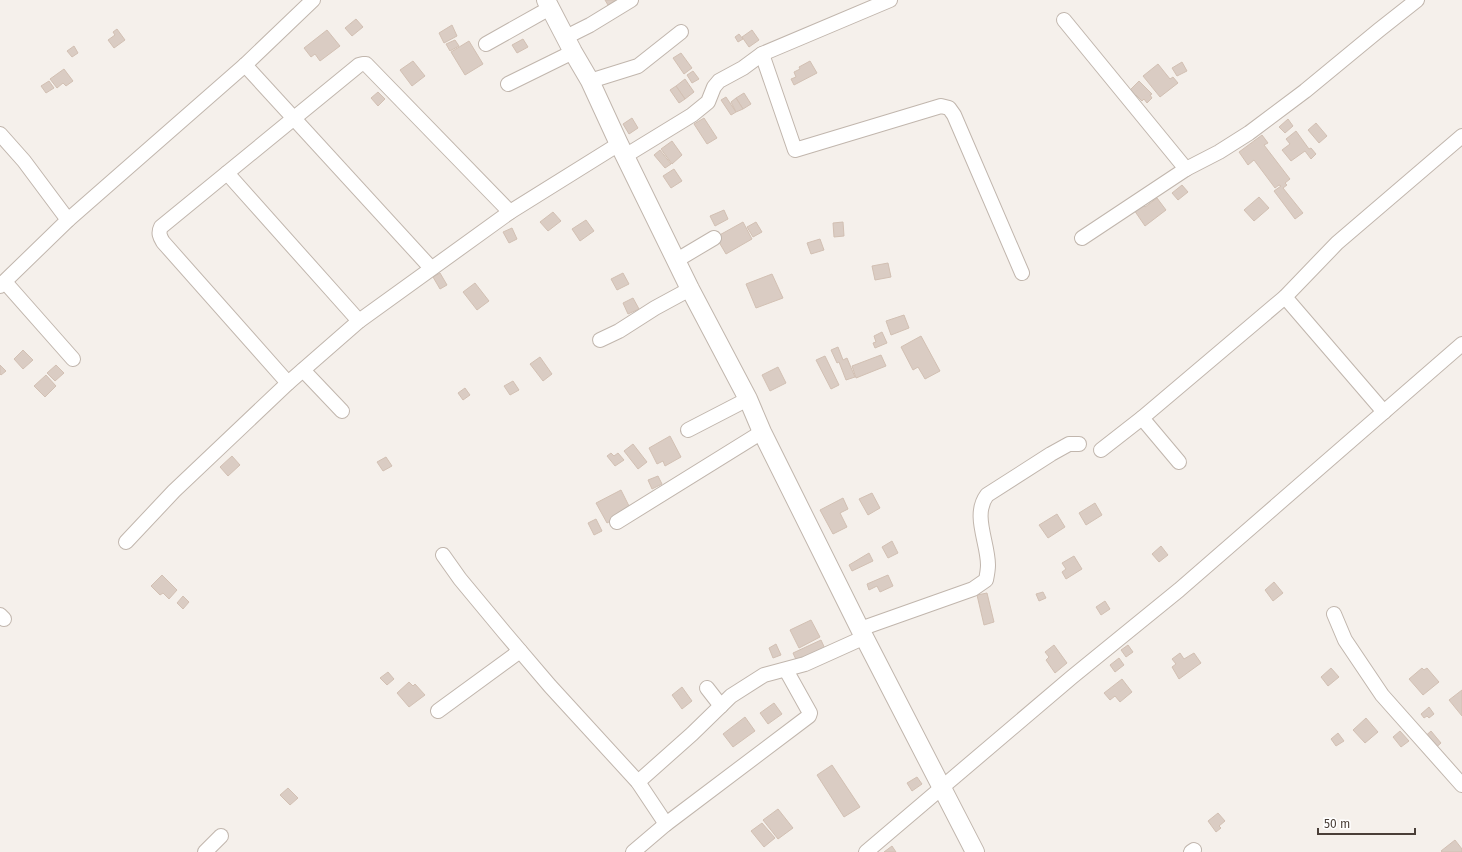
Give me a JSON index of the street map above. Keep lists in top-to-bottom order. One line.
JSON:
{"scale_bar":"50 m"}
